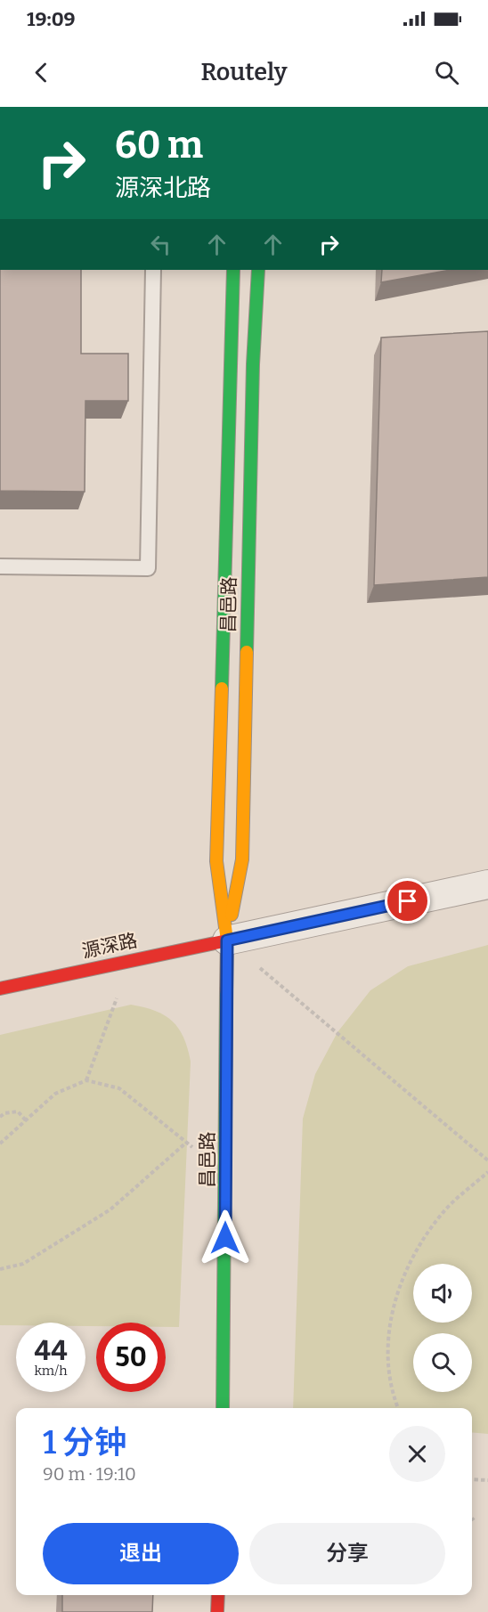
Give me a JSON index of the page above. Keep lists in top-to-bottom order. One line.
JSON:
{"streets":{"main road":["昌邑路","源深路"]},"crossings":[["昌邑路","源深路"]],"page":{"status":"19:09","header":"Routely","turn":["60 m","源深北路"],"speed":"44 km/h","limit":"50","heading":["1 分钟","90 m · 19:10"],"buttons":["退出","分享"]}}
